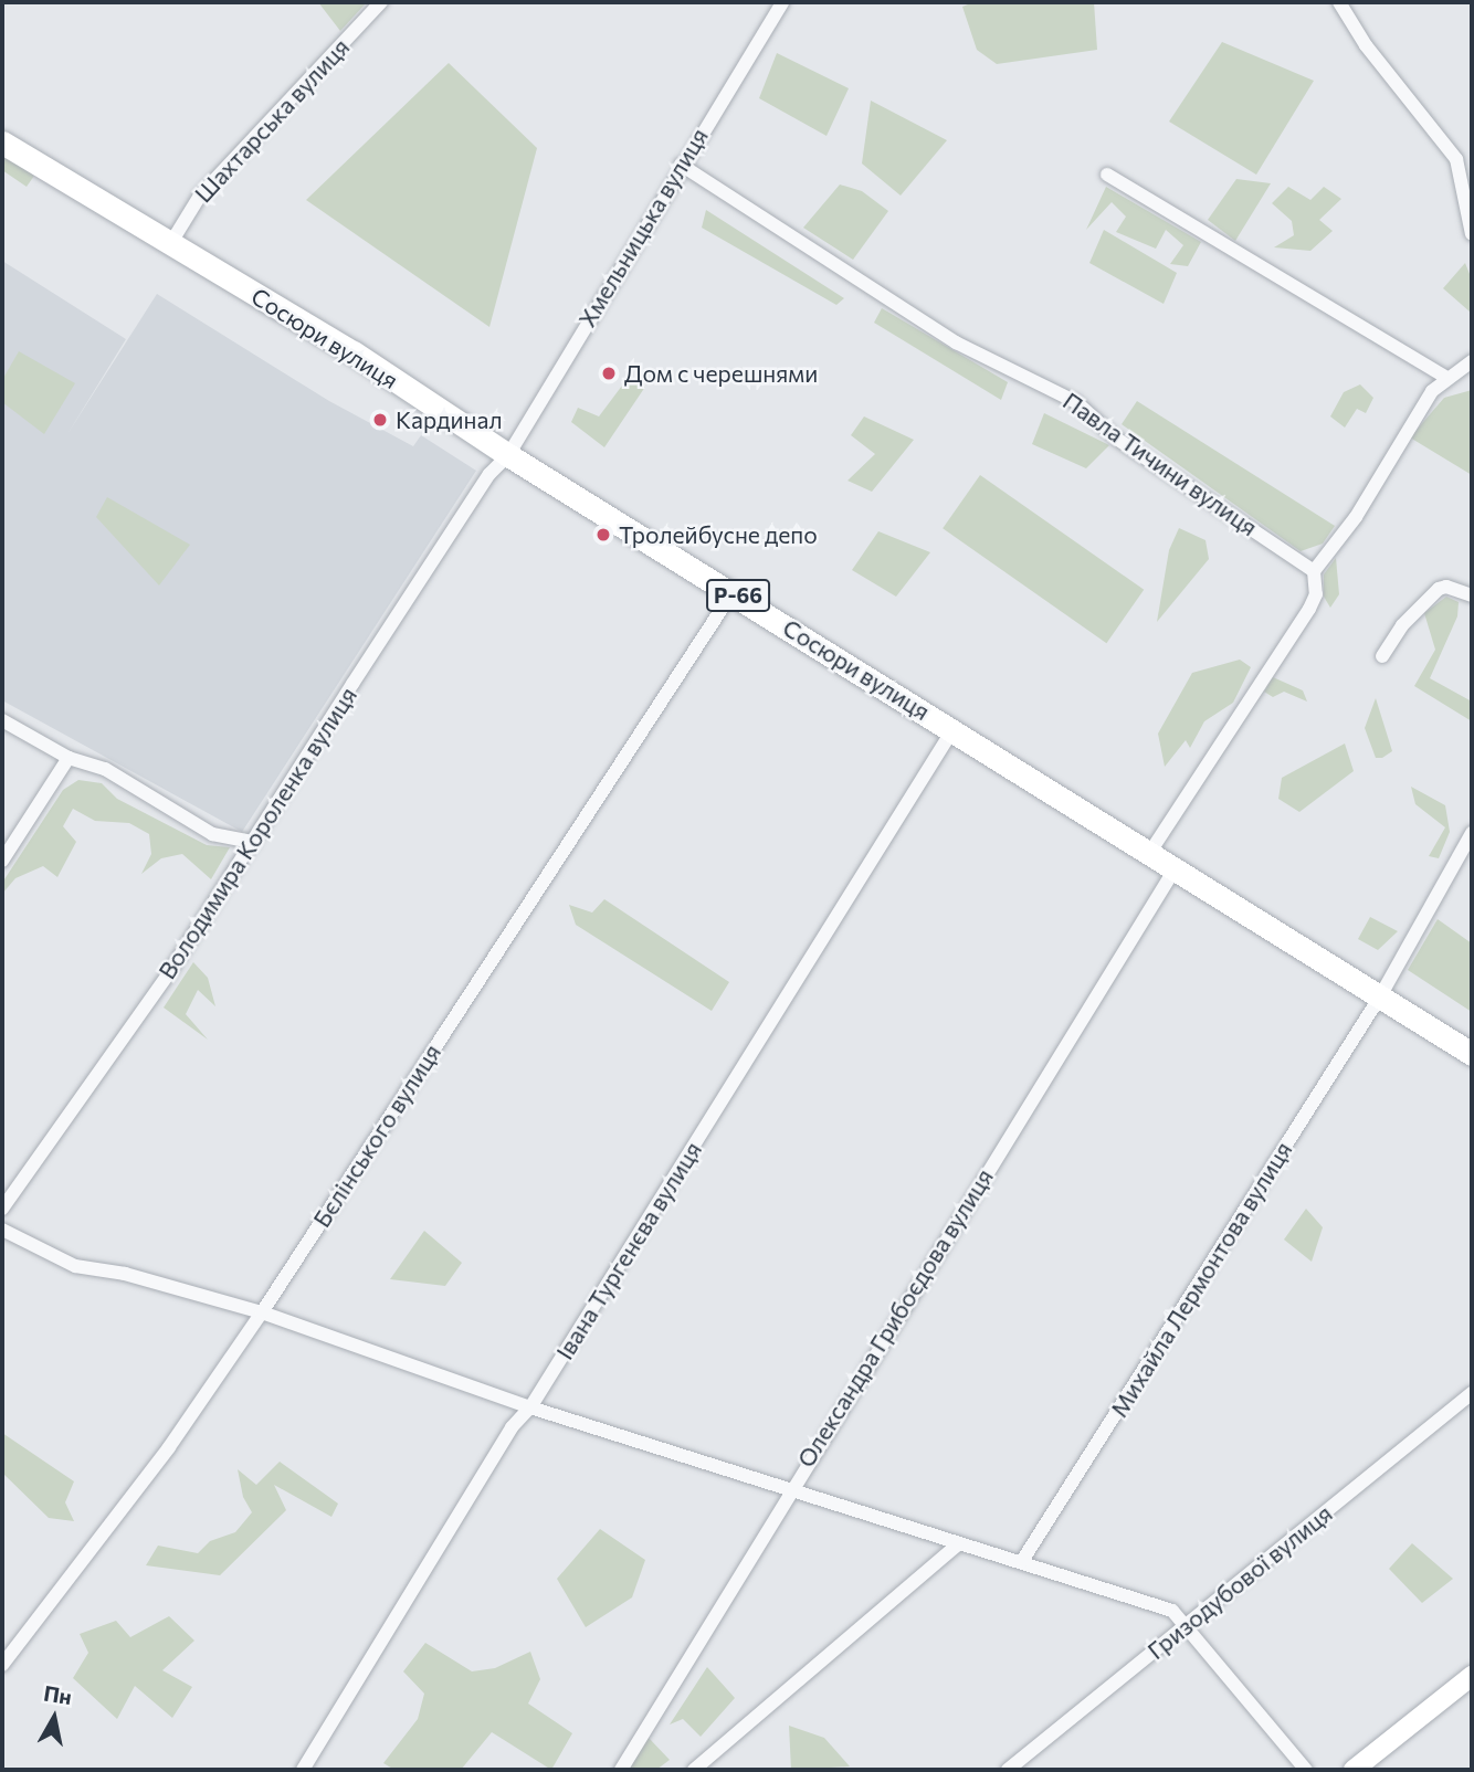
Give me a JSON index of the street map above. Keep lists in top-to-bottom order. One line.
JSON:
{"streets":{"main road":["Сосюри вулиця","Р-66"],"street":["Шахтарська вулиця","Хмельницька вулиця","Павла Тичини вулиця","Володимира Короленка вулиця","Бєлінського вулиця","Івана Тургенєва вулиця","Михайла Лермонтова вулиця","Олександра Грибоєдова вулиця","Гризодубової вулиця"]},"crossings":[["Шахтарська вулиця","Сосюри вулиця"],["Хмельницька вулиця","Сосюри вулиця"],["Хмельницька вулиця","Павла Тичини вулиця"],["Хмельницька вулиця","Володимира Короленка вулиця"],["Сосюри вулиця","Володимира Короленка вулиця"],["Сосюри вулиця","Бєлінського вулиця"],["Сосюри вулиця","Івана Тургенєва вулиця"],["Сосюри вулиця","Михайла Лермонтова вулиця"],["Сосюри вулиця","Олександра Грибоєдова вулиця"]],"places":["Дом с черешнями","Кардинал","Тролейбусне депо"],"north":"top"}
